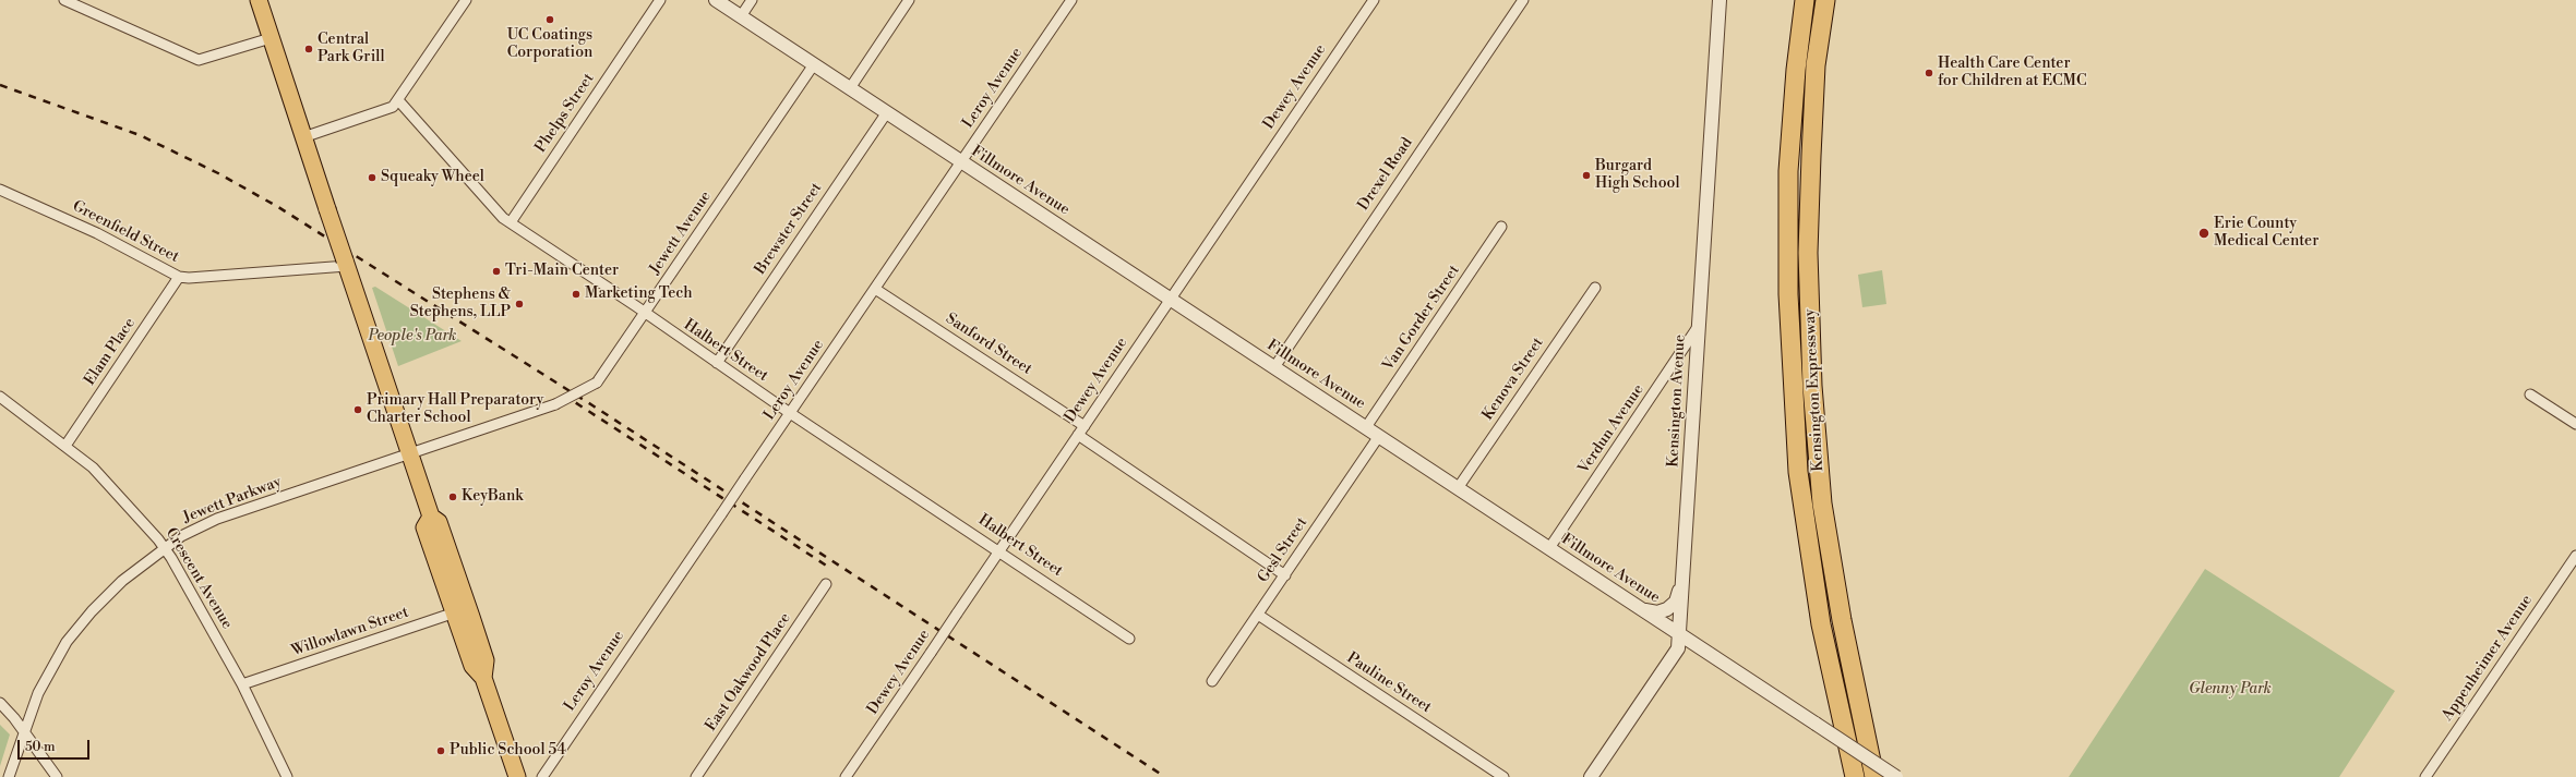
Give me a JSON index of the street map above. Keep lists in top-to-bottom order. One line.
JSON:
{"streets":{"highway":["Kensington Expressway"],"street":["Dewey Avenue","Leroy Avenue","Phelps Street","Drexel Road","Fillmore Avenue","Brewster Street","Greenfield Street","Jewett Avenue","Van Gorder Street","Sanford Street","Halbert Street","Elam Place","Kenova Street","Kensington Avenue","Verdun Avenue","Jewett Parkway","Gesl Street","Crescent Avenue","Willowlawn Street","Appenheimer Avenue","East Oakwood Place","Pauline Street"]},"crossings":[["Dewey Avenue","Fillmore Avenue"],["Dewey Avenue","Sanford Street"],["Dewey Avenue","Halbert Street"],["Leroy Avenue","Fillmore Avenue"],["Leroy Avenue","Sanford Street"],["Leroy Avenue","Halbert Street"],["Phelps Street","Halbert Street"],["Drexel Road","Fillmore Avenue"],["Fillmore Avenue","Brewster Street"],["Fillmore Avenue","Jewett Avenue"],["Fillmore Avenue","Van Gorder Street"],["Fillmore Avenue","Kenova Street"],["Fillmore Avenue","Kensington Avenue"],["Fillmore Avenue","Verdun Avenue"],["Fillmore Avenue","Gesl Street"],["Brewster Street","Halbert Street"],["Greenfield Street","Elam Place"],["Jewett Avenue","Halbert Street"],["Jewett Avenue","Jewett Parkway"],["Elam Place","Crescent Avenue"],["Kensington Avenue","Verdun Avenue"],["Jewett Parkway","Crescent Avenue"],["Gesl Street","Pauline Street"],["Crescent Avenue","Willowlawn Street"]],"parks":["People's Park","Glenny Park"],"places":["UC Coatings Corporation","Central Park Grill","Health Care Center for Children at ECMC","Burgard High School","Squeaky Wheel","Erie County Medical Center","Tri-Main Center","Marketing Tech","Stephens & Stephens, LLP","Primary Hall Preparatory Charter School","KeyBank","Public School 54"],"scale_bar":"50 m"}
